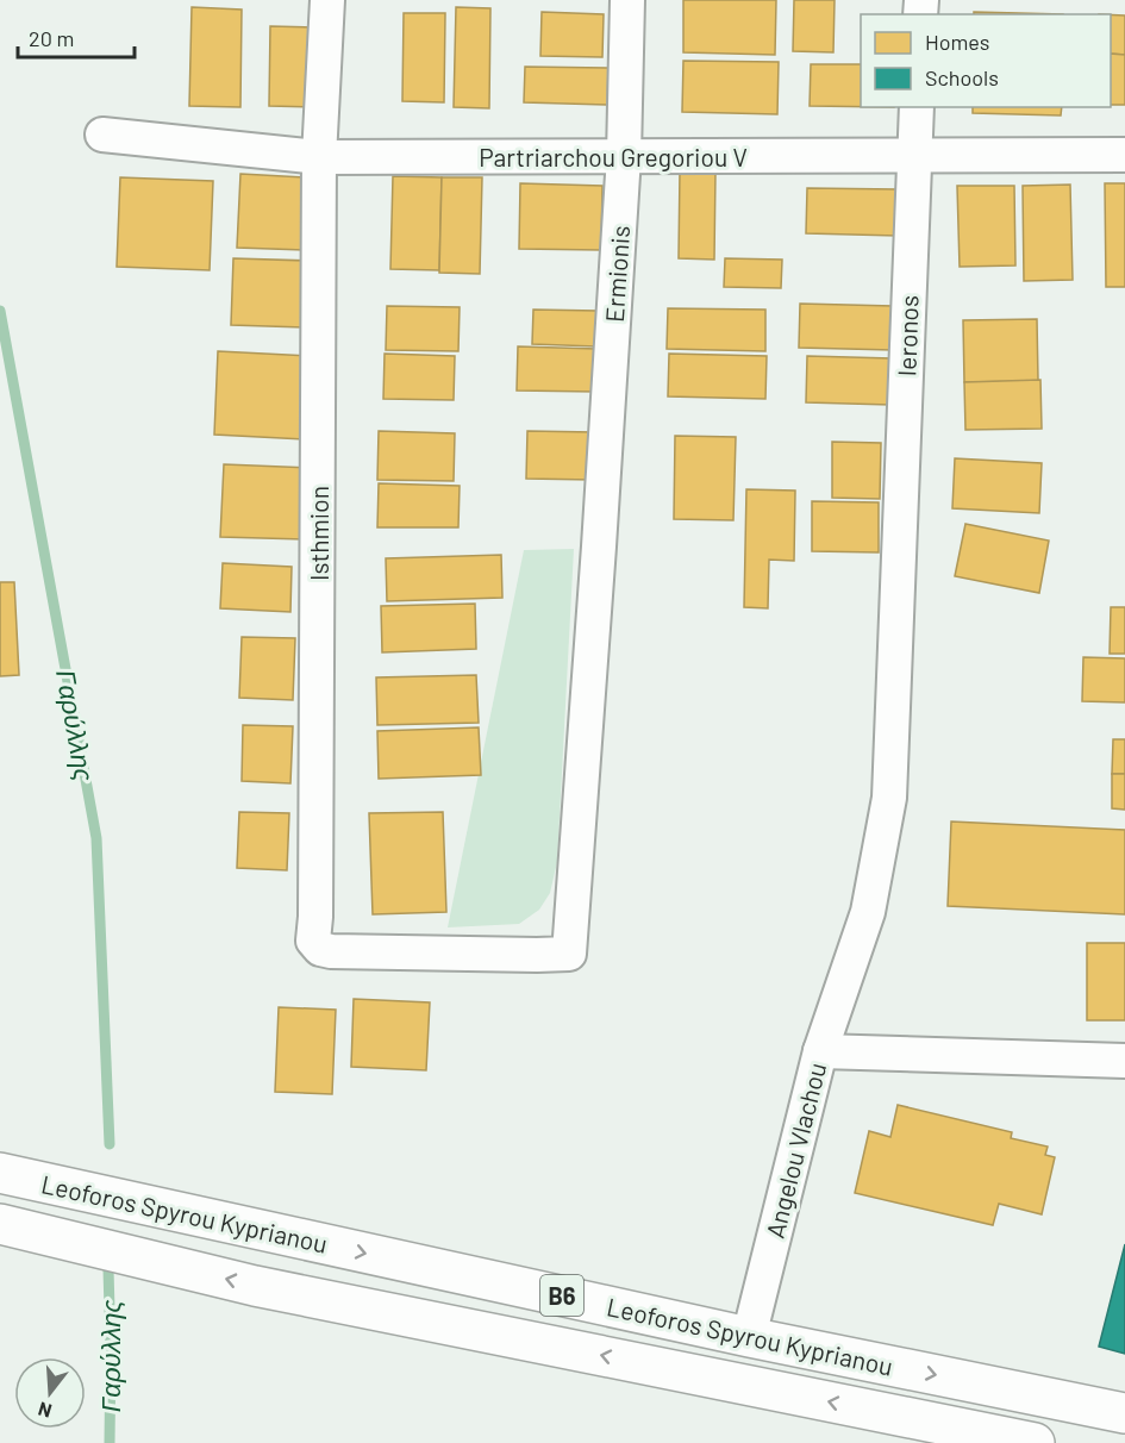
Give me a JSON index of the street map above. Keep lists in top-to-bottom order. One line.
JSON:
{"streets":{"main road":["Leoforos Spyrou Kyprianou","B6"],"street":["Partriarchou Gregoriou V","Ermionis","Ieronos","Isthmion","Angelou Vlachou"]},"crossings":[["Partriarchou Gregoriou V","Ermionis"],["Partriarchou Gregoriou V","Ieronos"],["Partriarchou Gregoriou V","Isthmion"],["Ermionis","Isthmion"],["Ieronos","Angelou Vlachou"],["Angelou Vlachou","Leoforos Spyrou Kyprianou"]],"water":["Γαρύλλης"],"legend":["Homes","Schools"],"scale_bar":"20 m","north":"bottom"}
